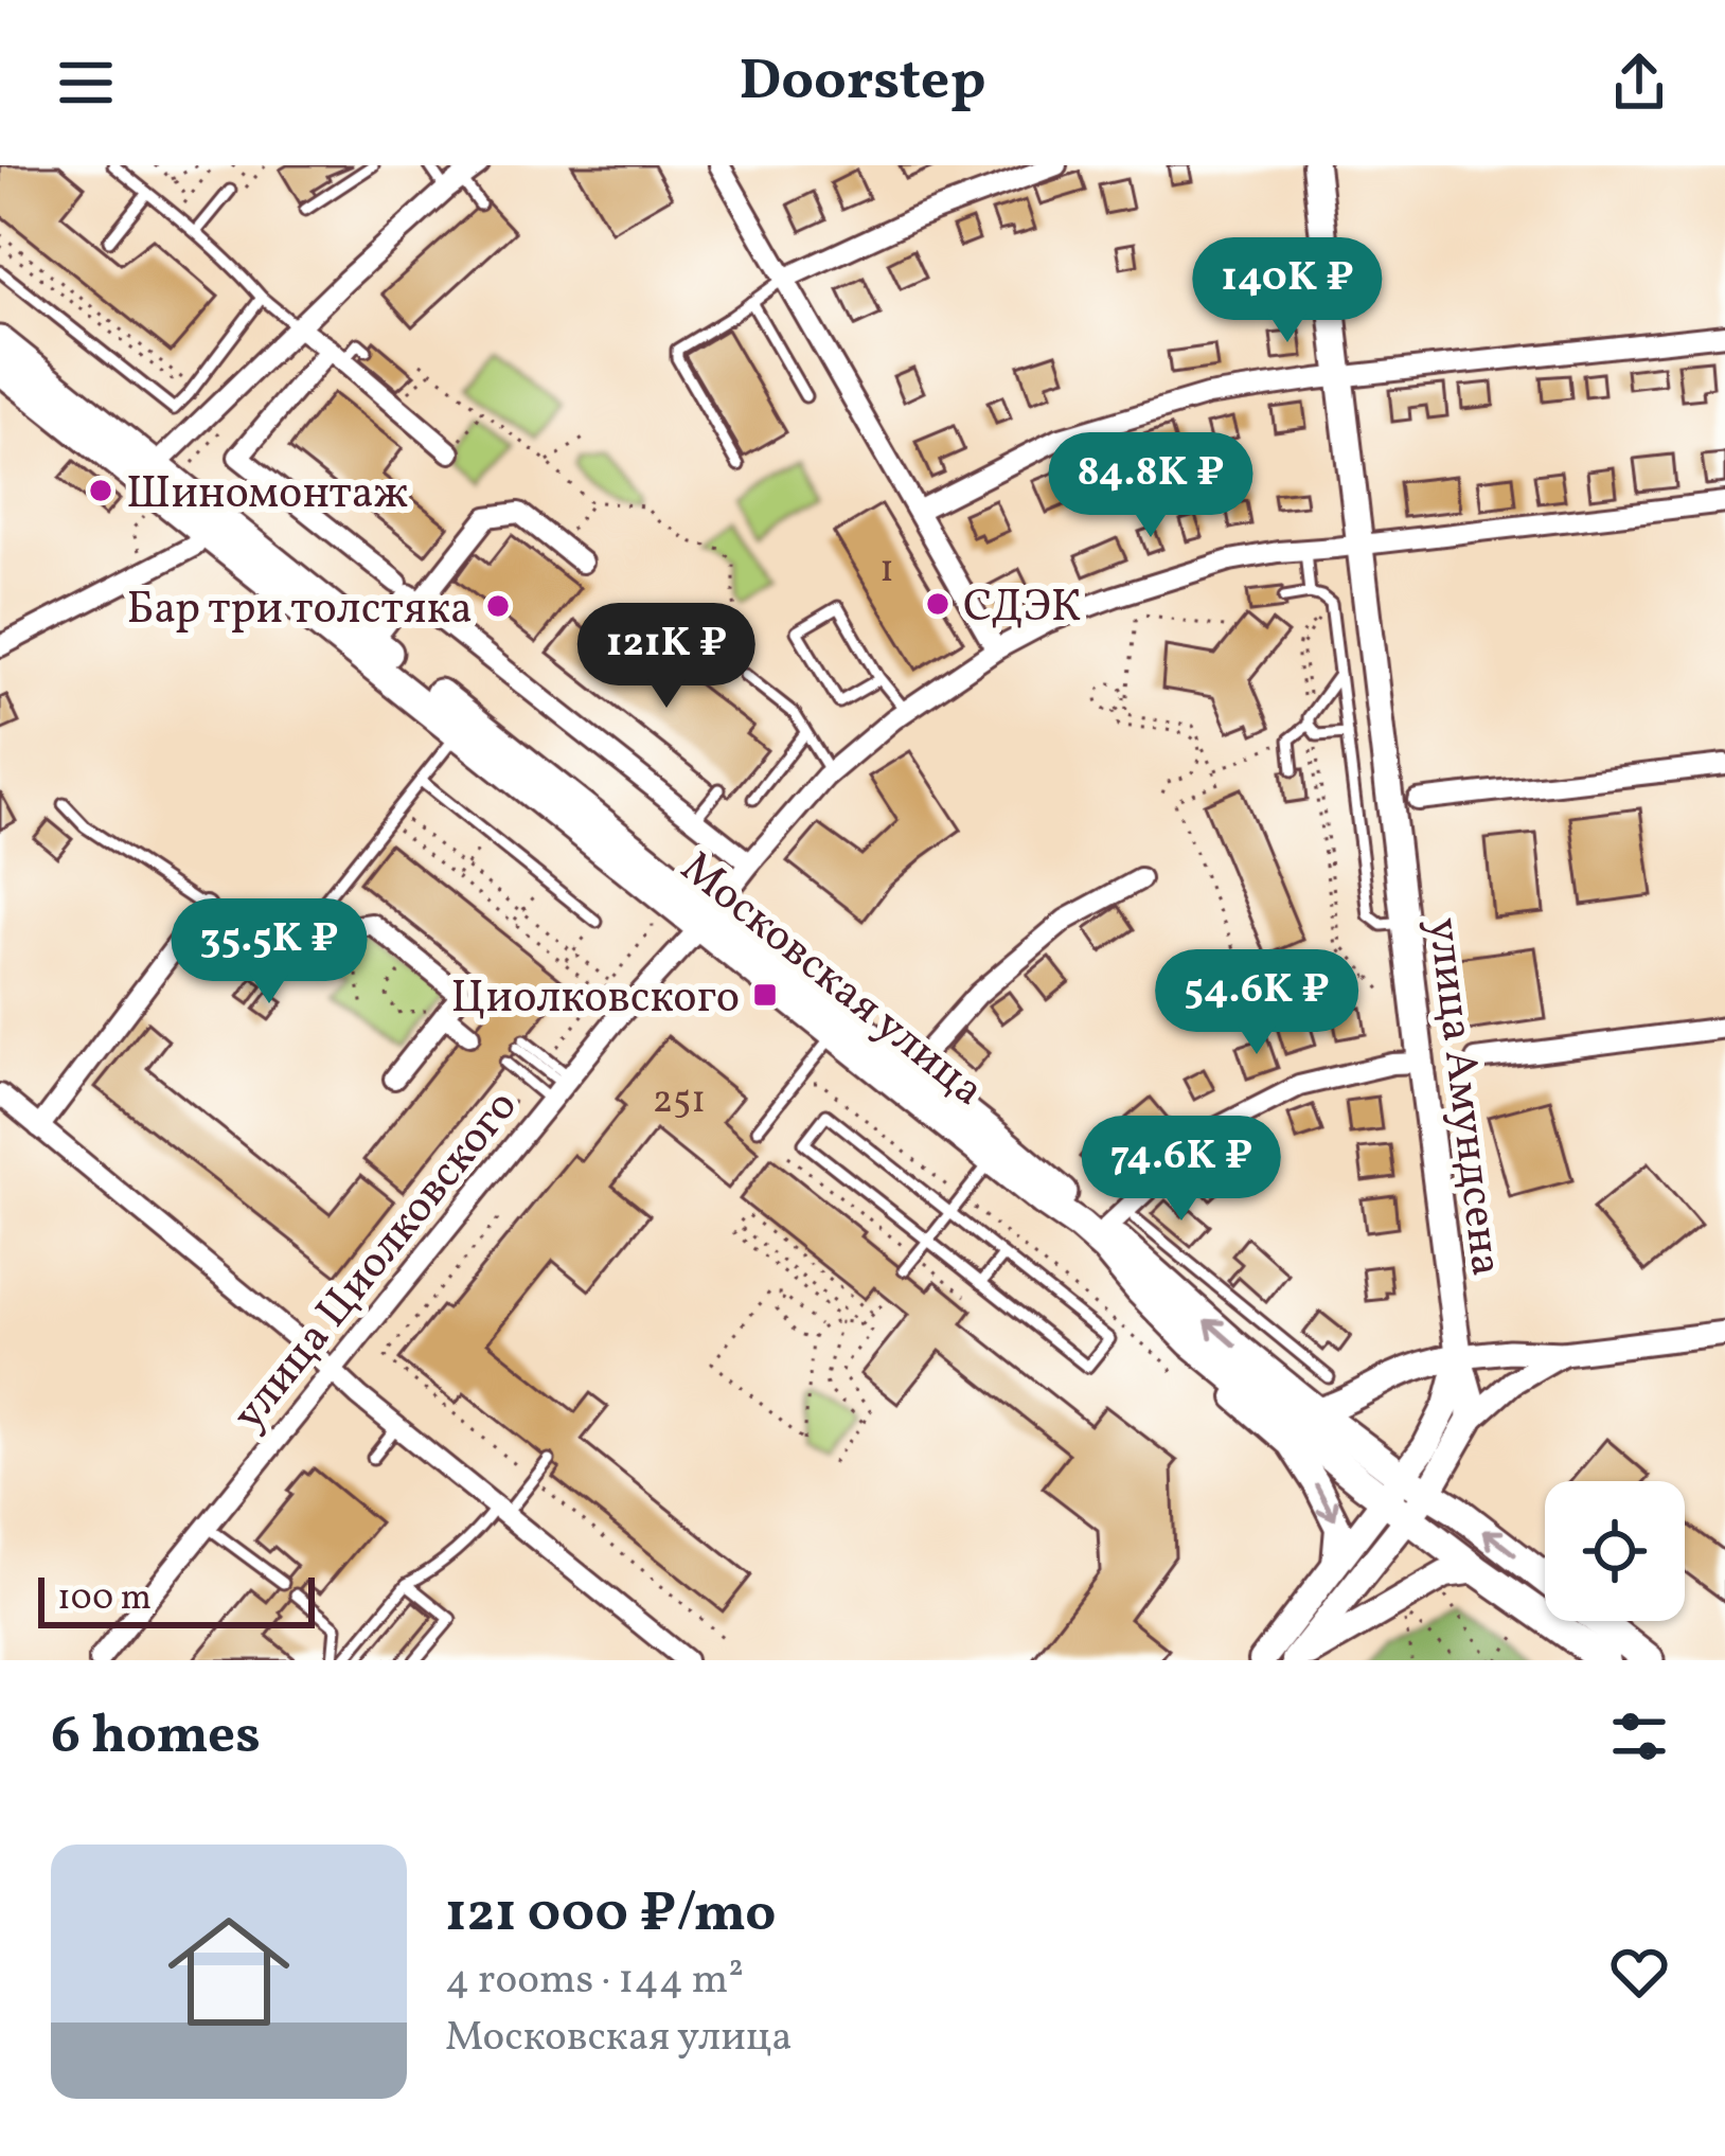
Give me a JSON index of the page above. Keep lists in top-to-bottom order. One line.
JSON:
{"streets":{"main road":["Московская улица","улица Амундсена"],"street":["улица Циолковского"]},"crossings":[["Московская улица","улица Циолковского"],["улица Амундсена","улица Циолковского"]],"places":{"other":["Шиномонтаж","СДЭК","Бар три толстяка"],"transit":["Циолковского"]},"house_numbers":["1","251"],"scale_bar":"100 m","page":{"header":"Doorstep","price":["140K ₽","84.8K ₽","121K ₽","35.5K ₽","54.6K ₽","74.6K ₽"],"scale":"100 m","heading":"6 homes","list":[{"name":"121 000 ₽/mo","note":"4 rooms · 144 m² · Московская улица"}]}}
